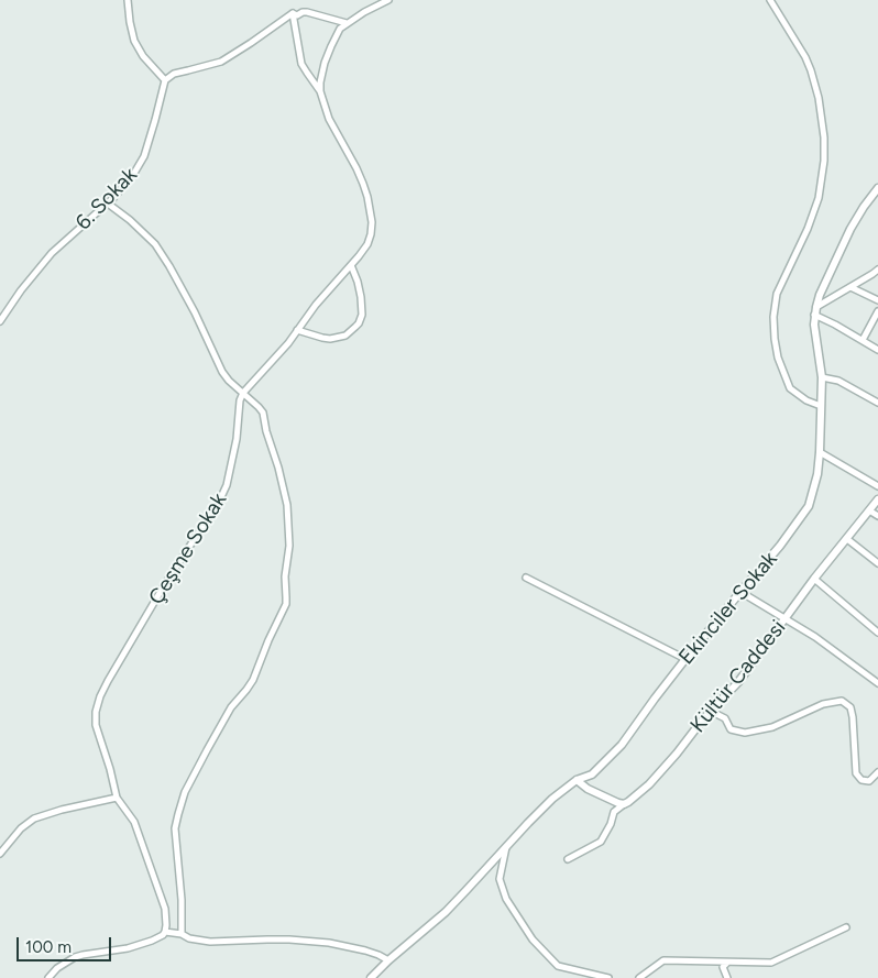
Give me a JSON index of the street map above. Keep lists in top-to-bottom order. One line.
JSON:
{"streets":{"street":["6. Sokak","Çeşme Sokak","Ekinciler Sokak","Kültür Caddesi"]},"scale_bar":"100 m"}
